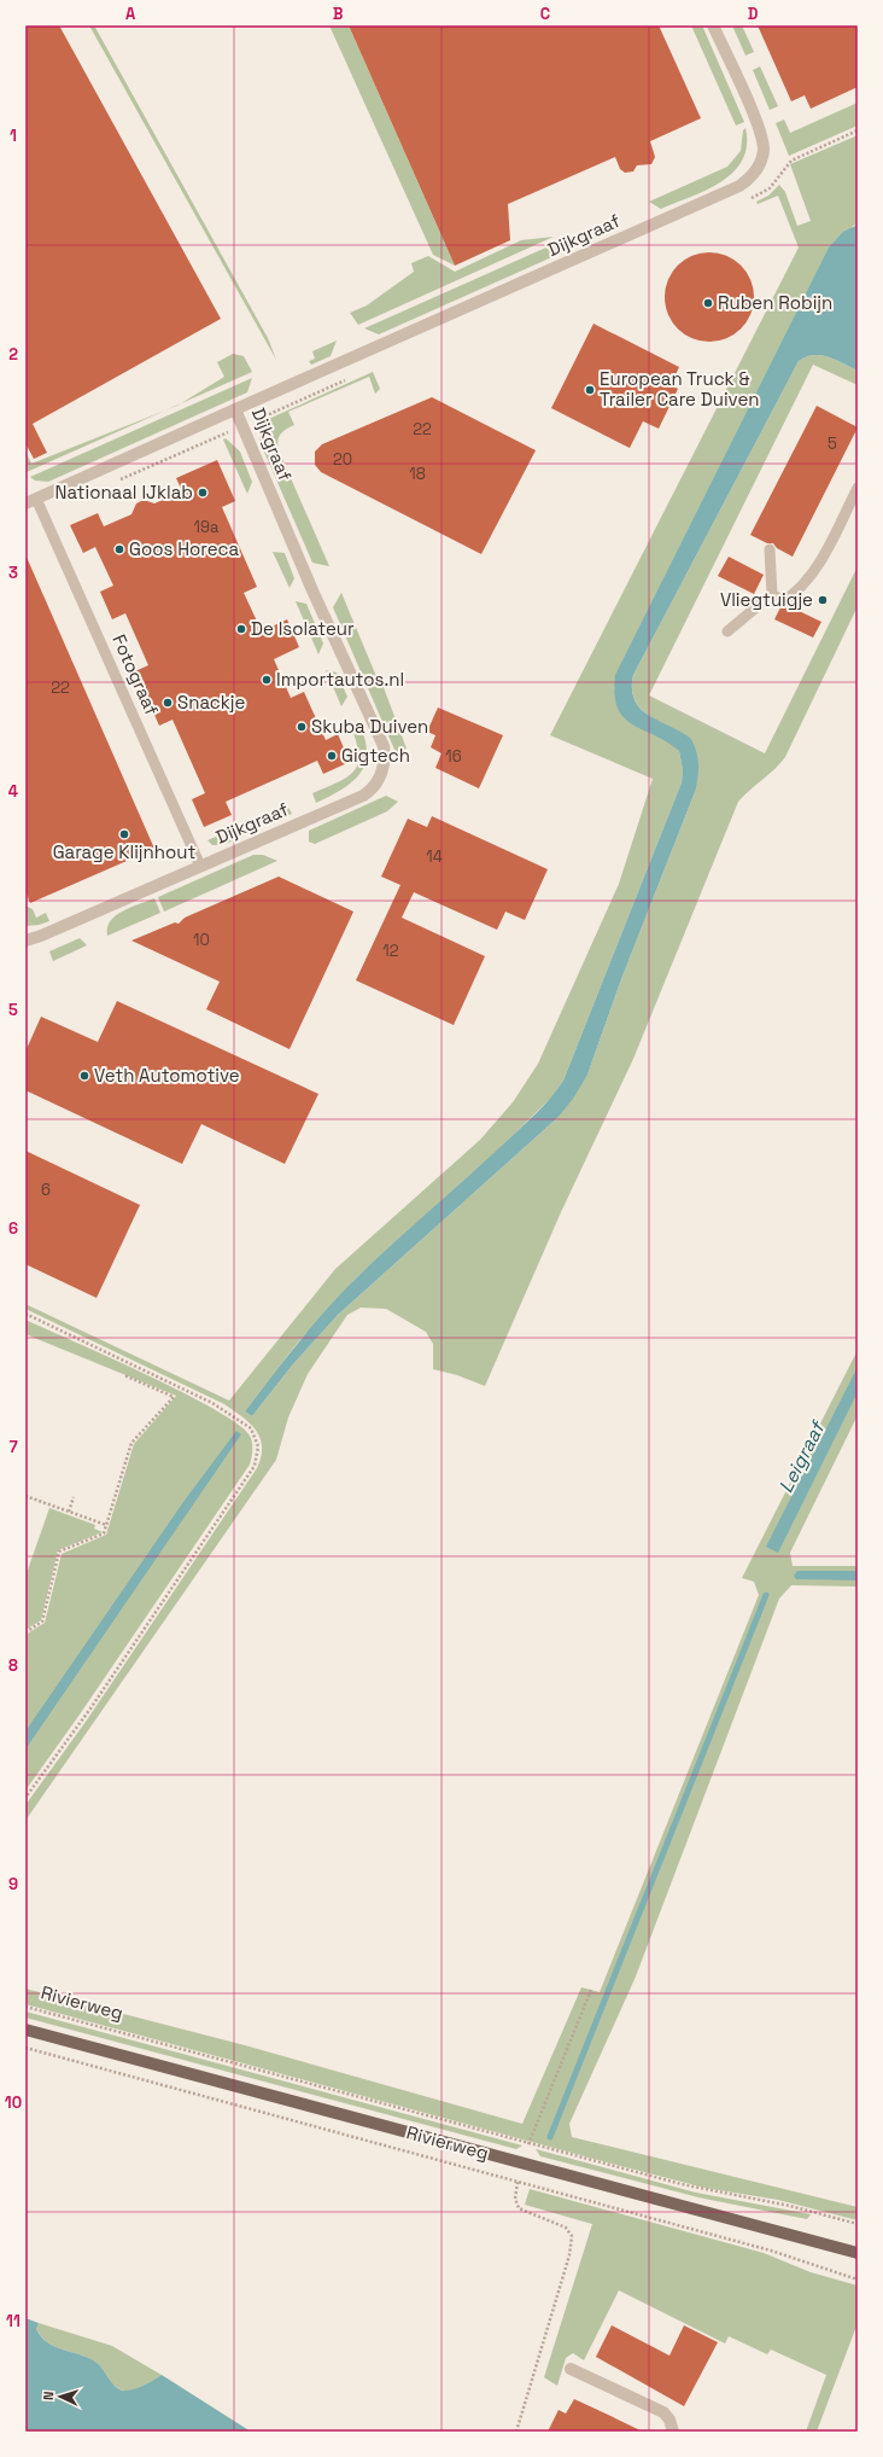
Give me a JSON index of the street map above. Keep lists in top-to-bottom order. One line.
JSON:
{"streets":{"main road":["Rivierweg"],"street":["Dijkgraaf","Fotograaf"]},"crossings":[["Dijkgraaf","Fotograaf"]],"water":["Leigraaf"],"places":["Ruben Robijn","European Truck & Trailer Care Duiven","Nationaal IJklab","Goos Horeca","Vliegtuigje","De Isolateur","Importautos.nl","Snackje","Skuba Duiven","Gigtech","Garage Klijnhout","Veth Automotive"],"house_numbers":["22","5","20","18","19a","22","16","14","10","12","6"],"north":"left","grid":{"columns":["A","B","C","D"],"rows":["1","2","3","4","5","6","7","8","9","10","11"]}}
